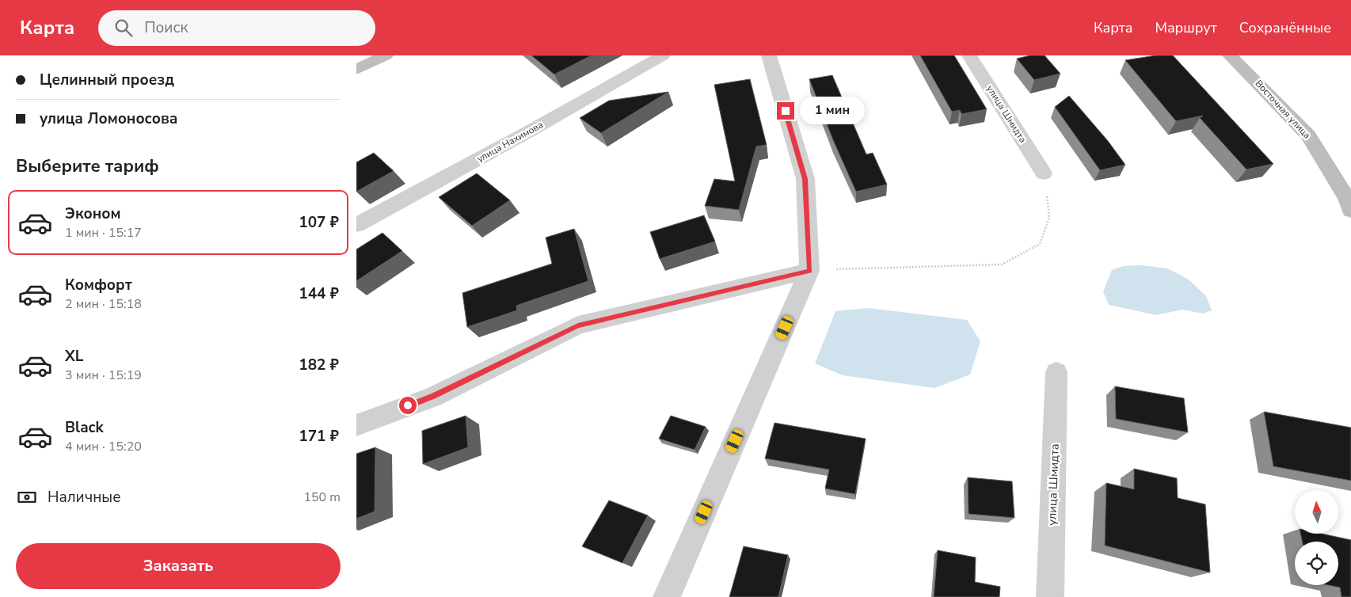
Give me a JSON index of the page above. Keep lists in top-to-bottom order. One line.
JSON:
{"streets":{"street":["Восточная улица","улица Шмидта","улица Нахимова"]},"north":"top","page":{"header":"Карта","search":"Поиск","nav":["Карта","Маршрут","Сохранённые"],"banner":["Целинный проезд","улица Ломоносова"],"bubble":"1 мин","heading":"Выберите тариф","list":[{"name":"Эконом","note":"1 мин · 15:17","value":"107 ₽"},{"name":"Комфорт","note":"2 мин · 15:18","value":"144 ₽"},{"name":"XL","note":"3 мин · 15:19","value":"182 ₽"},{"name":"Black","note":"4 мин · 15:20","value":"171 ₽"}],"pay":["Наличные","150 m"],"buttons":"Заказать"}}
